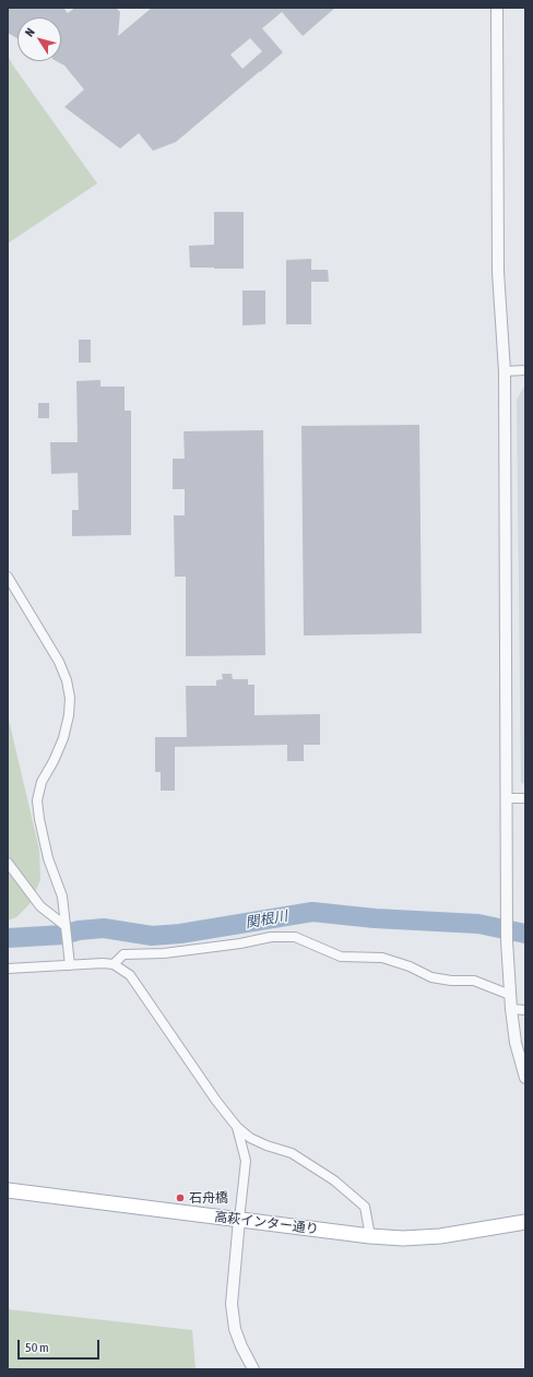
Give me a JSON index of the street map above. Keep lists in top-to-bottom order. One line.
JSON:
{"streets":{"main road":["高萩インター通り"]},"water":["関根川"],"places":["石舟橋"],"scale_bar":"50 m","north":"top left"}
